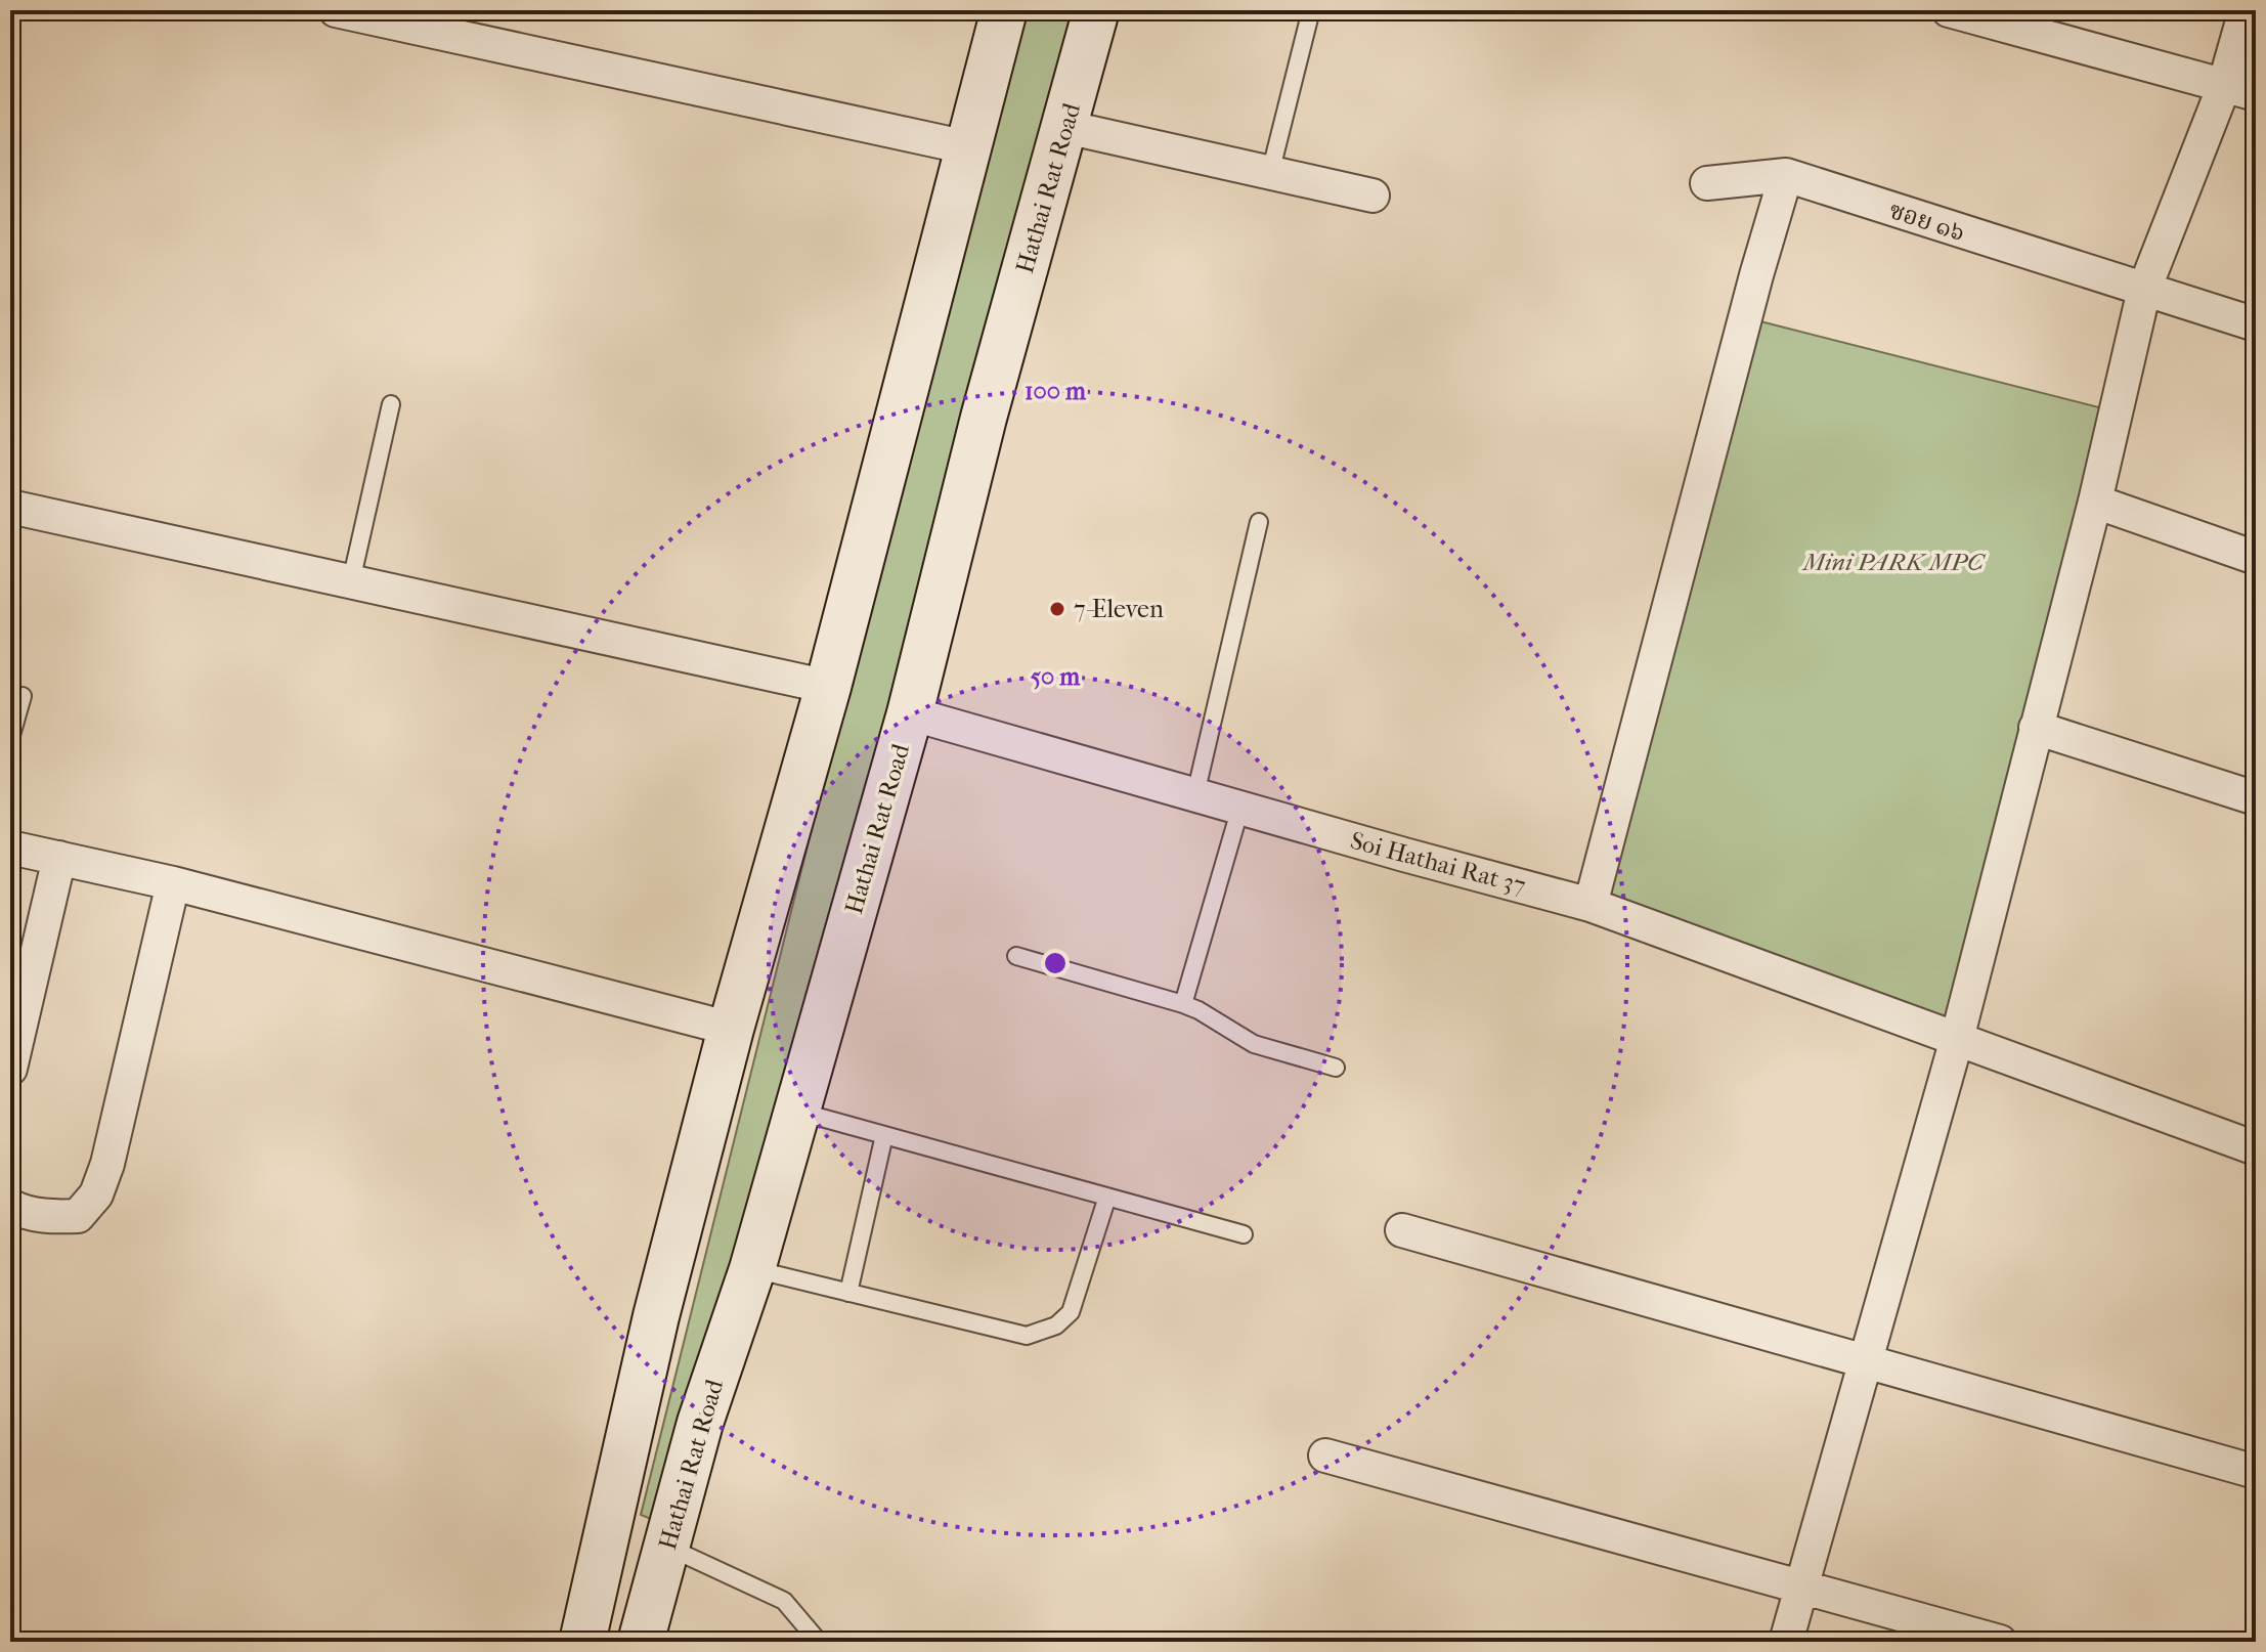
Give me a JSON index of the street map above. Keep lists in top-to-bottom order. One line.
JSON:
{"streets":{"main road":["Hathai Rat Road"],"street":["ซอย ๑๖","Soi Hathai Rat 37"]},"crossings":[["Hathai Rat Road","Soi Hathai Rat 37"]],"parks":["Mini PARK MPC"],"places":["7-Eleven"],"rings":["100 m","50 m"]}
